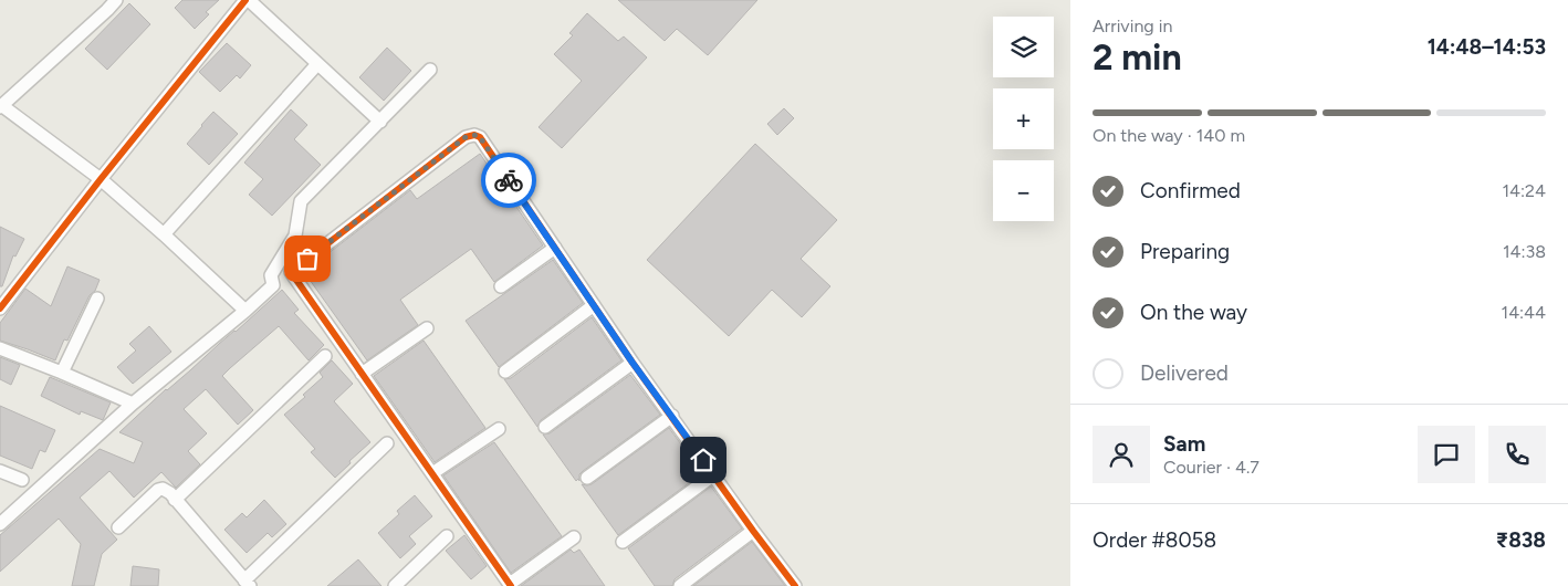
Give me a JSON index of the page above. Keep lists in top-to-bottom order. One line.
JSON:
{"page":{"heading":["2 min","Arriving in","14:48–14:53"],"panel":["Sam","Courier · 4.7","Order #8058","₹838"],"map_buttons":["+","−"],"bar":"On the way · 140 m","list":[["Confirmed","14:24"],["Preparing","14:38"],["On the way","14:44"],"Delivered"]}}
